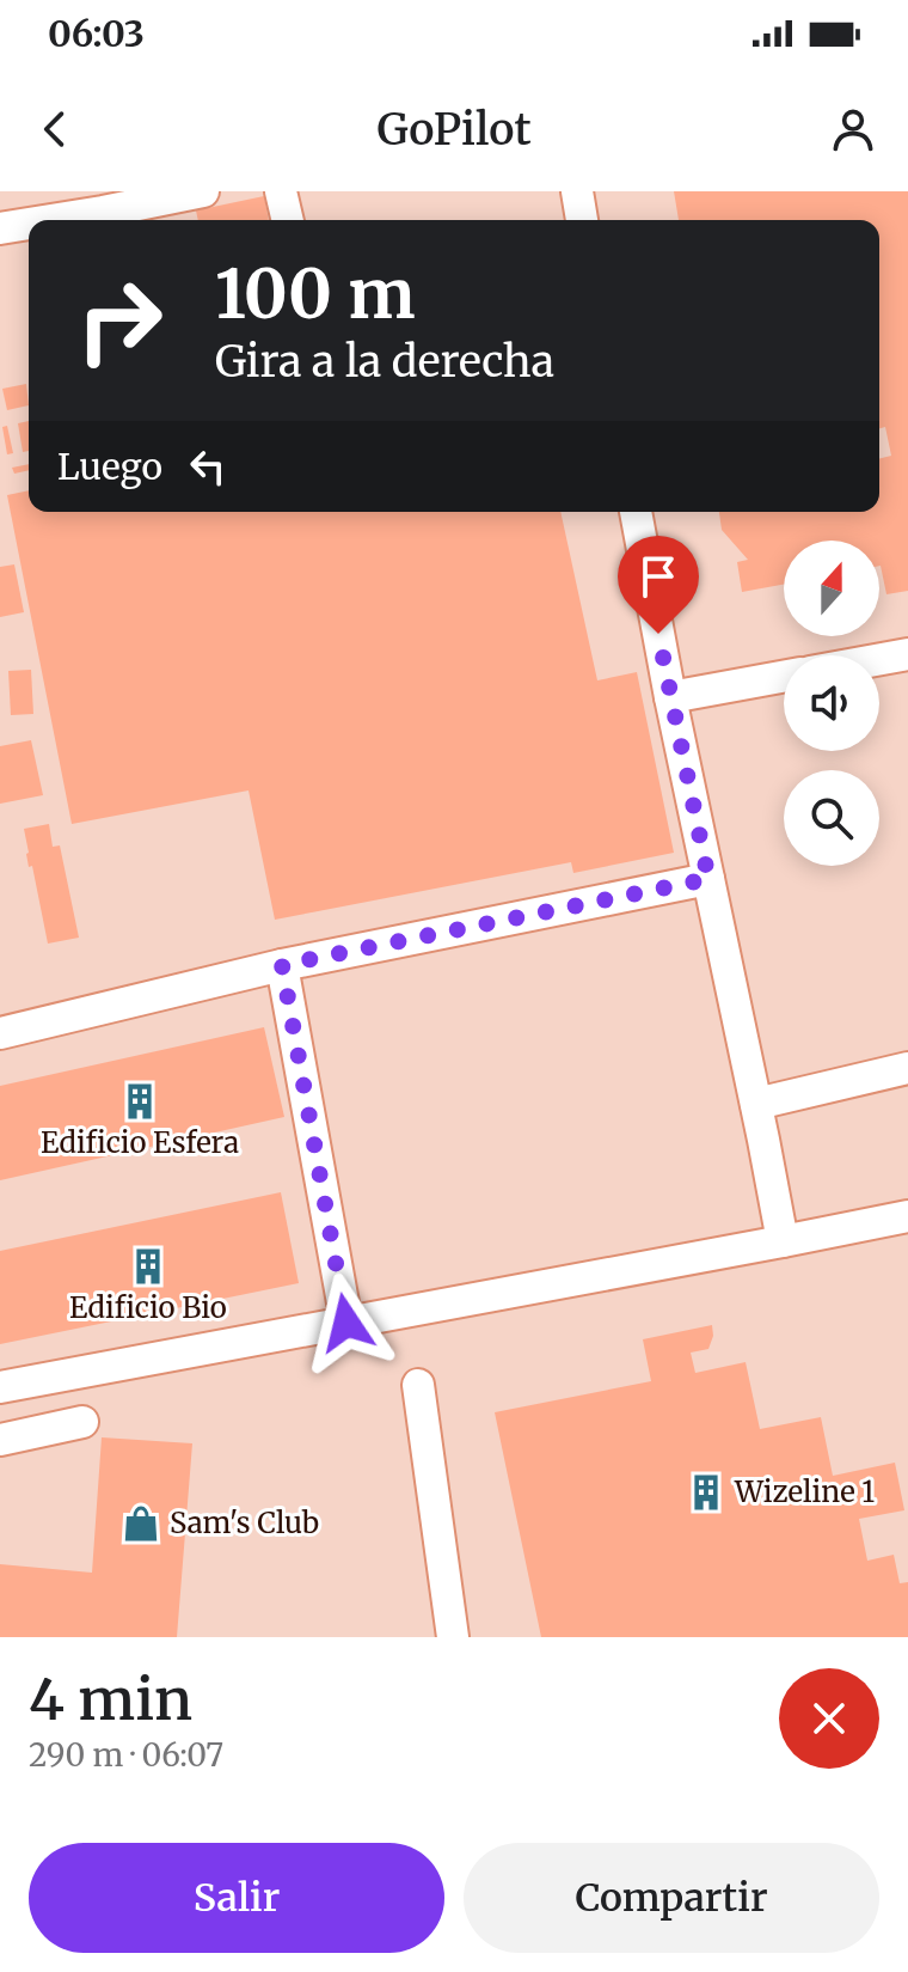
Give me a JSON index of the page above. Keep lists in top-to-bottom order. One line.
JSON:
{"places":{"building":["Edificio Esfera","Edificio Bio","Wizeline 1"],"shop":["Sam's Club"]},"north":"top","page":{"status":"06:03","header":"GoPilot","turn":["100 m","Gira a la derecha"],"then":"Luego","heading":["4 min","290 m · 06:07"],"buttons":["Salir","Compartir"]}}
